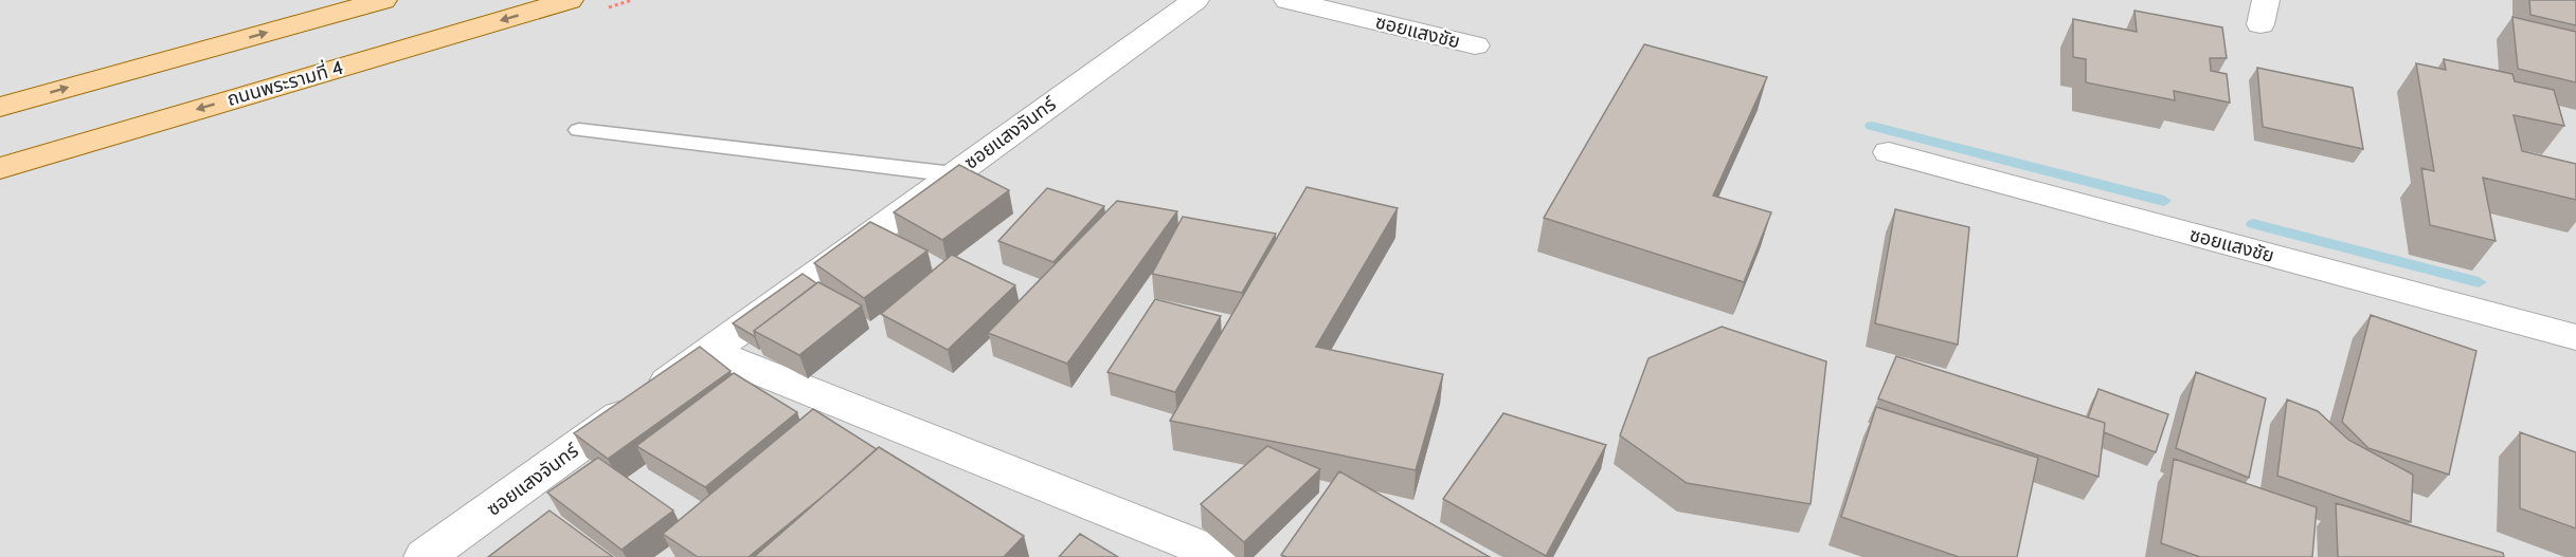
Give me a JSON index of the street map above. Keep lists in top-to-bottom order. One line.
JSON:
{"streets":{"main road":["ถนนพระรามที่ 4"],"street":["ซอยแสงชัย","ซอยแสงจันทร์"]}}
